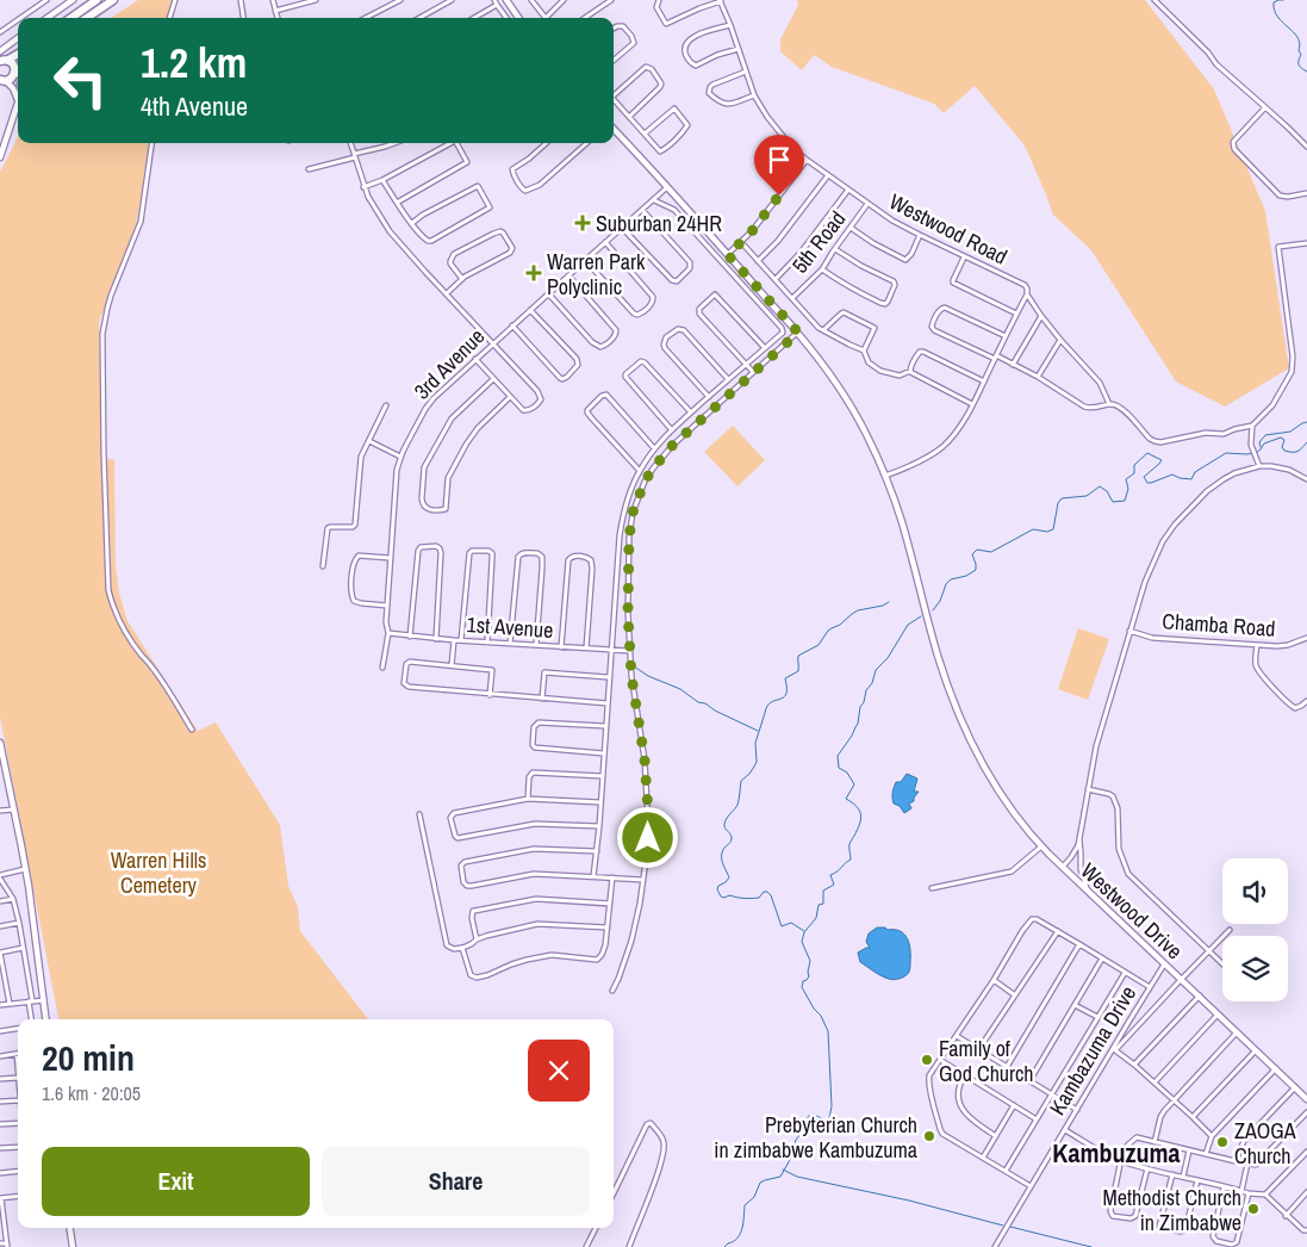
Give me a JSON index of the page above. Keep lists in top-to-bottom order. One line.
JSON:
{"streets":{"street":["Westwood Road","5th Road","3rd Avenue","Chamba Road","1st Avenue","Westwood Drive","Kambazuma Drive"]},"crossings":[["Westwood Road","5th Road"],["3rd Avenue","1st Avenue"],["Chamba Road","Westwood Drive"],["Westwood Drive","Kambazuma Drive"]],"districts":["Kambuzuma"],"parks":["Warren Hills Cemetery"],"places":{"health":["Suburban 24HR","Warren Park Polyclinic"],"other":["Family of God Church","Prebyterian Church in zimbabwe Kambuzuma","ZAOGA Church","Methodist Church in Zimbabwe"]},"page":{"turn":["1.2 km","4th Avenue"],"heading":["20 min","1.6 km · 20:05"],"buttons":["Exit","Share"]}}
